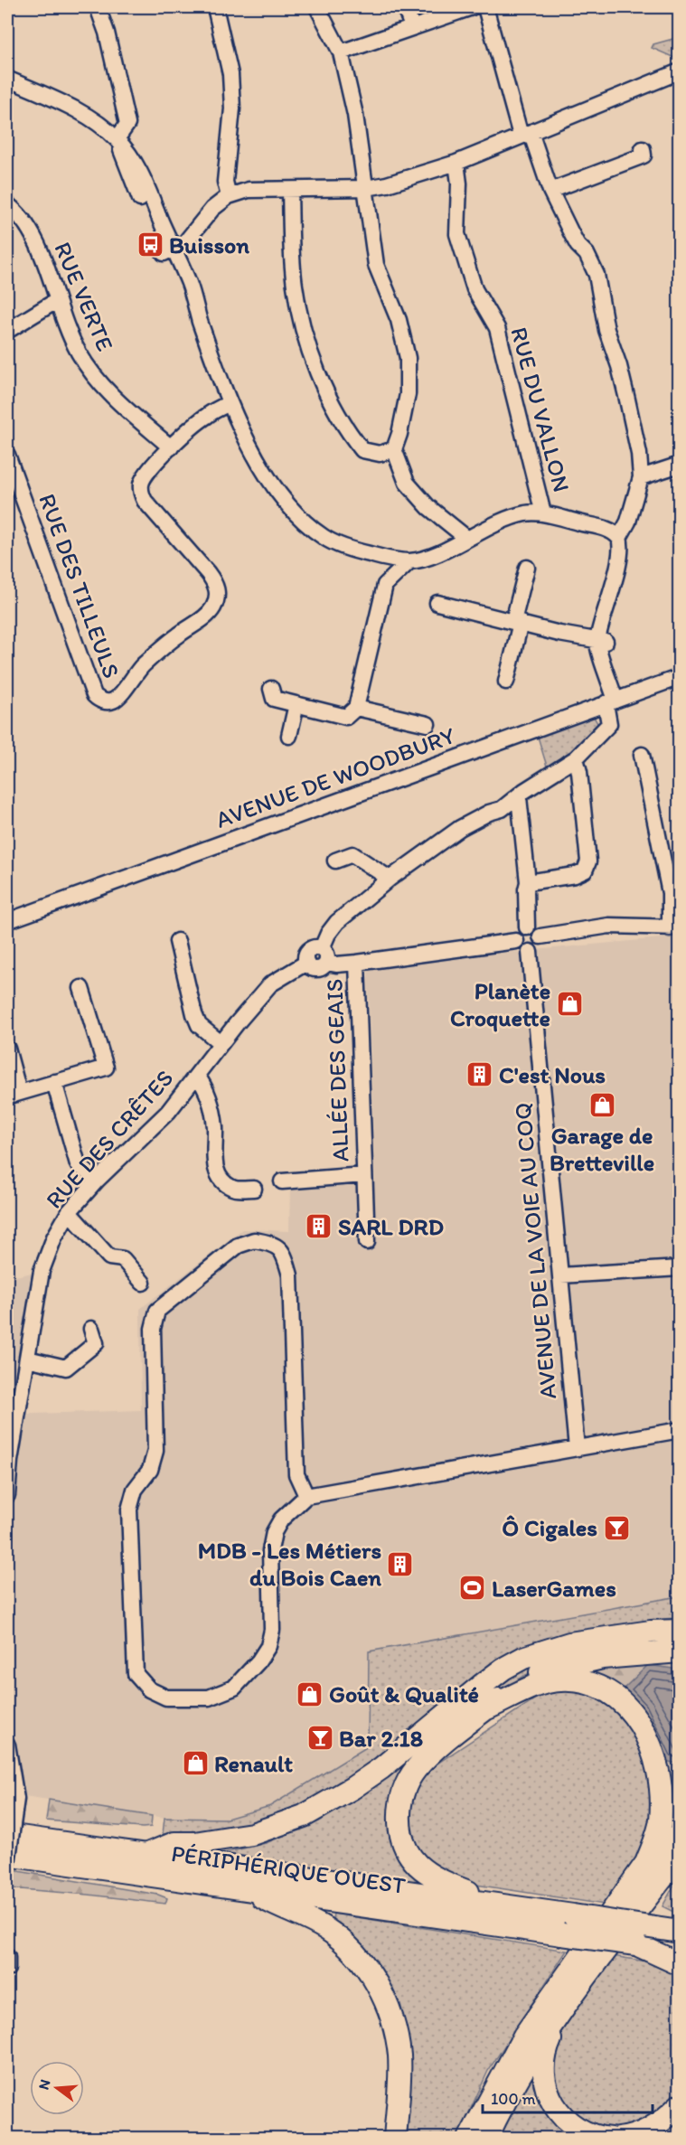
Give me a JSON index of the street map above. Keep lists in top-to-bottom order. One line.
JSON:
{"streets":{"highway":["PÉRIPHÉRIQUE OUEST"],"street":["RUE VERTE","RUE DU VALLON","RUE DES TILLEULS","AVENUE DE WOODBURY","ALLÉE DES GEAIS","RUE DES CRÊTES","AVENUE DE LA VOIE AU COQ"]},"crossings":[["RUE VERTE","RUE DES TILLEULS"]],"places":{"bus stop":["Buisson"],"shop":["Planète Croquette","Garage de Bretteville","Goût & Qualité","Renault"],"building":["C'est Nous","SARL DRD","MDB - Les Métiers du Bois Caen"],"bar":["Ô Cigales","Bar 2.18"],"sports":["LaserGames"]},"scale_bar":"100 m","north":"left"}
